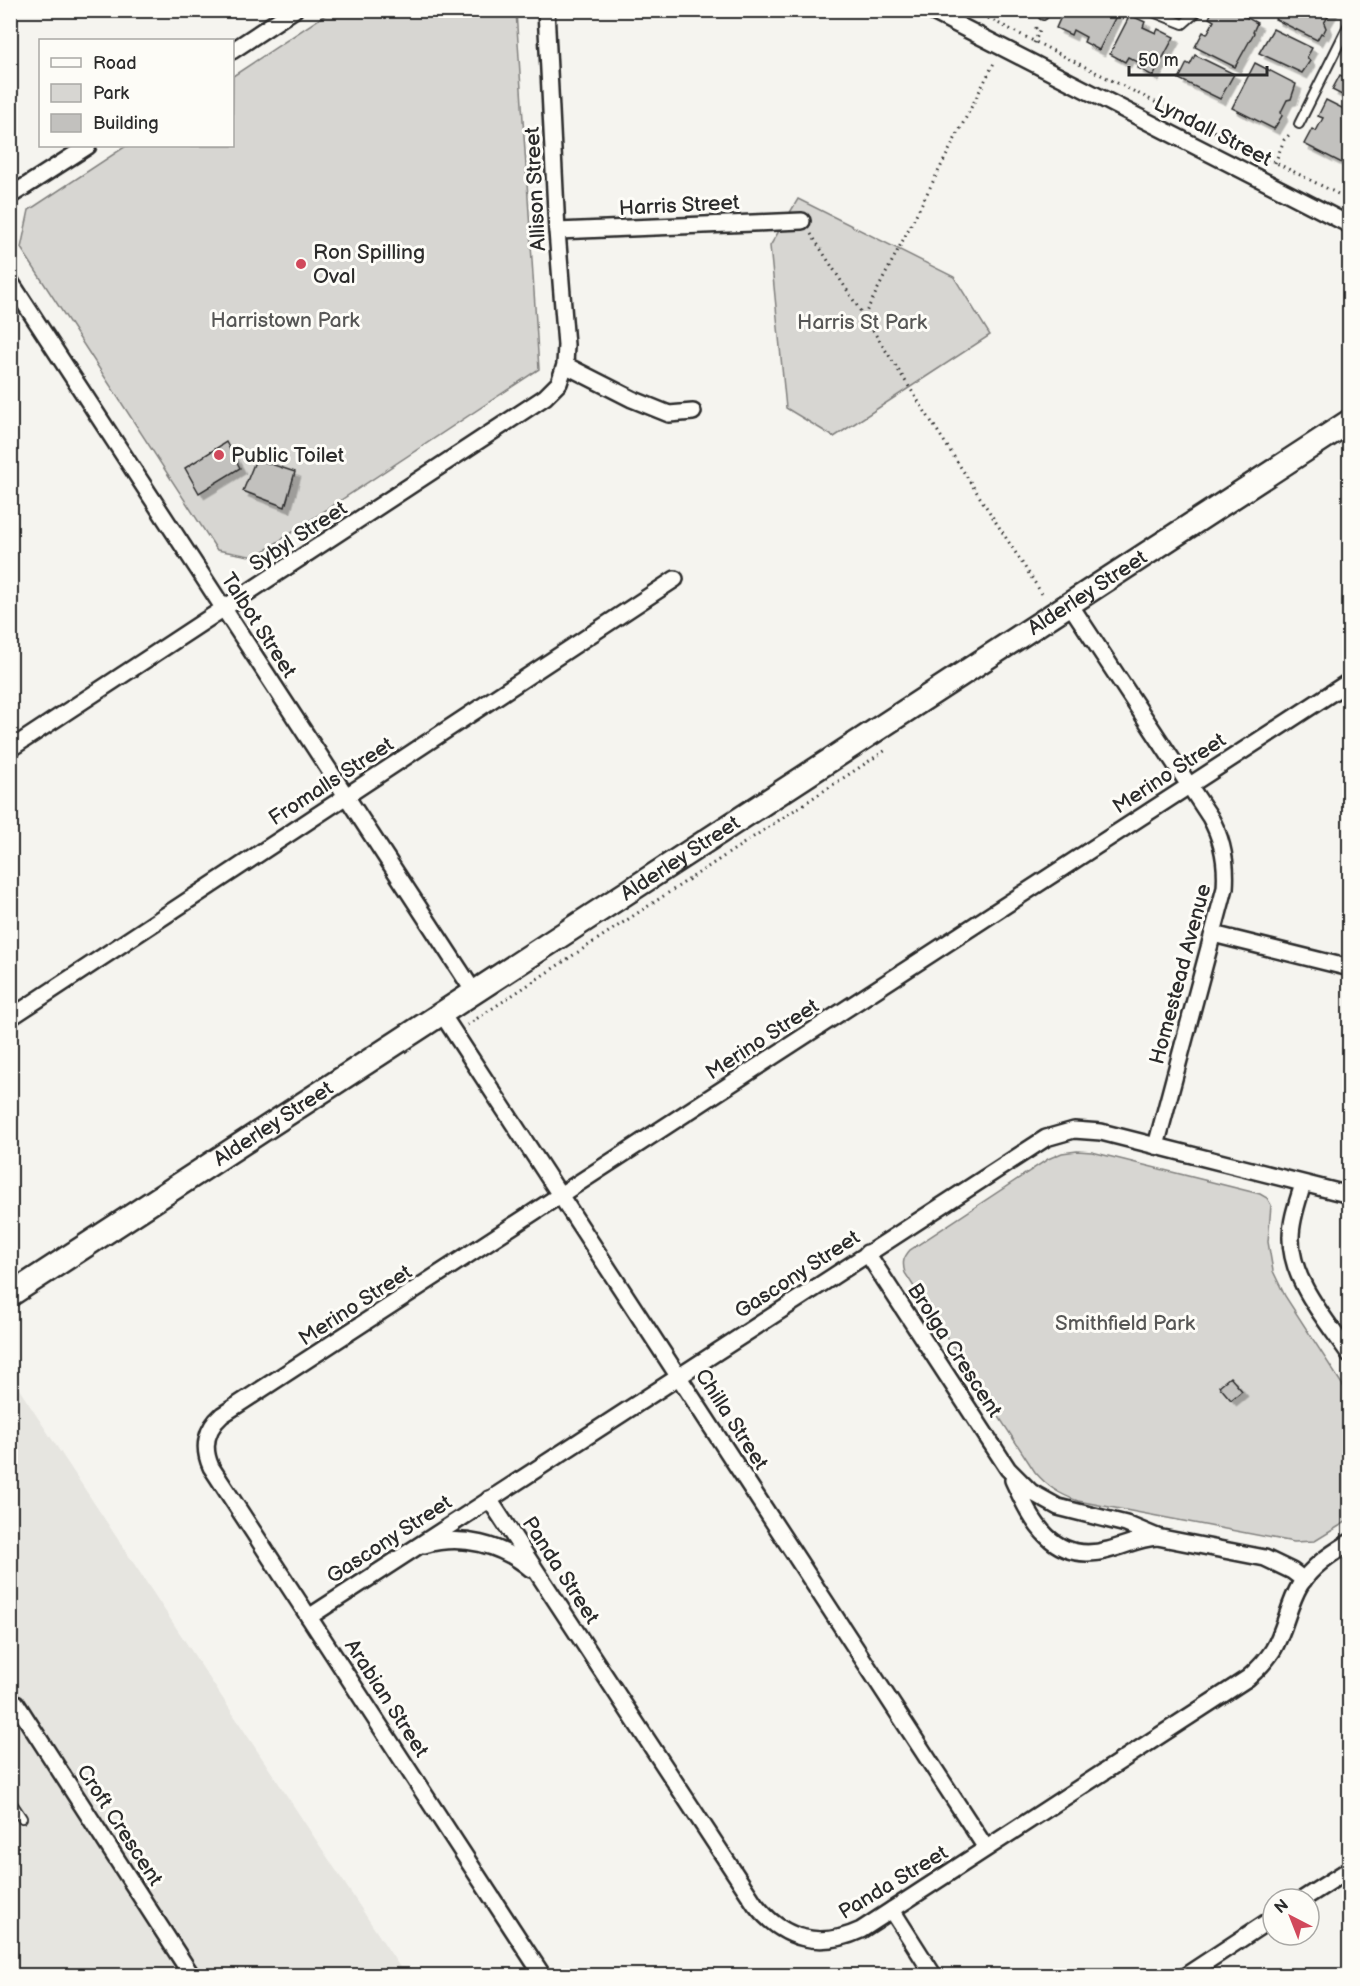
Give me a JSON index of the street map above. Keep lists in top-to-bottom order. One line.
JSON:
{"streets":{"street":["Lyndall Street","Allison Street","Harris Street","Sybyl Street","Alderley Street","Talbot Street","Merino Street","Fromalls Street","Homestead Avenue","Gascony Street","Brolga Crescent","Chilla Street","Panda Street","Arabian Street","Croft Crescent"]},"crossings":[["Allison Street","Harris Street"],["Allison Street","Sybyl Street"],["Sybyl Street","Talbot Street"],["Alderley Street","Talbot Street"],["Alderley Street","Homestead Avenue"],["Alderley Street","Chilla Street"],["Talbot Street","Fromalls Street"],["Merino Street","Homestead Avenue"],["Merino Street","Chilla Street"],["Merino Street","Arabian Street"],["Homestead Avenue","Gascony Street"],["Gascony Street","Brolga Crescent"],["Gascony Street","Chilla Street"],["Gascony Street","Panda Street"],["Gascony Street","Arabian Street"],["Brolga Crescent","Panda Street"],["Chilla Street","Panda Street"]],"parks":["Harristown Park","Harris St Park","Smithfield Park"],"places":["Ron Spilling Oval","Public Toilet"],"legend":["Road","Park","Building"],"scale_bar":"50 m","north":"top left"}
